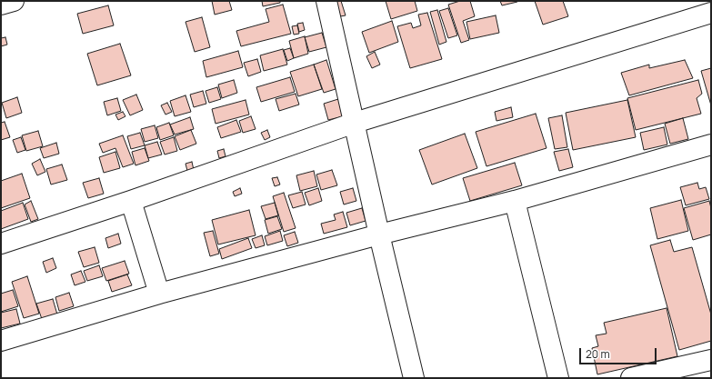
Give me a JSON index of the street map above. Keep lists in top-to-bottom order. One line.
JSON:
{"scale_bar":"20 m"}
